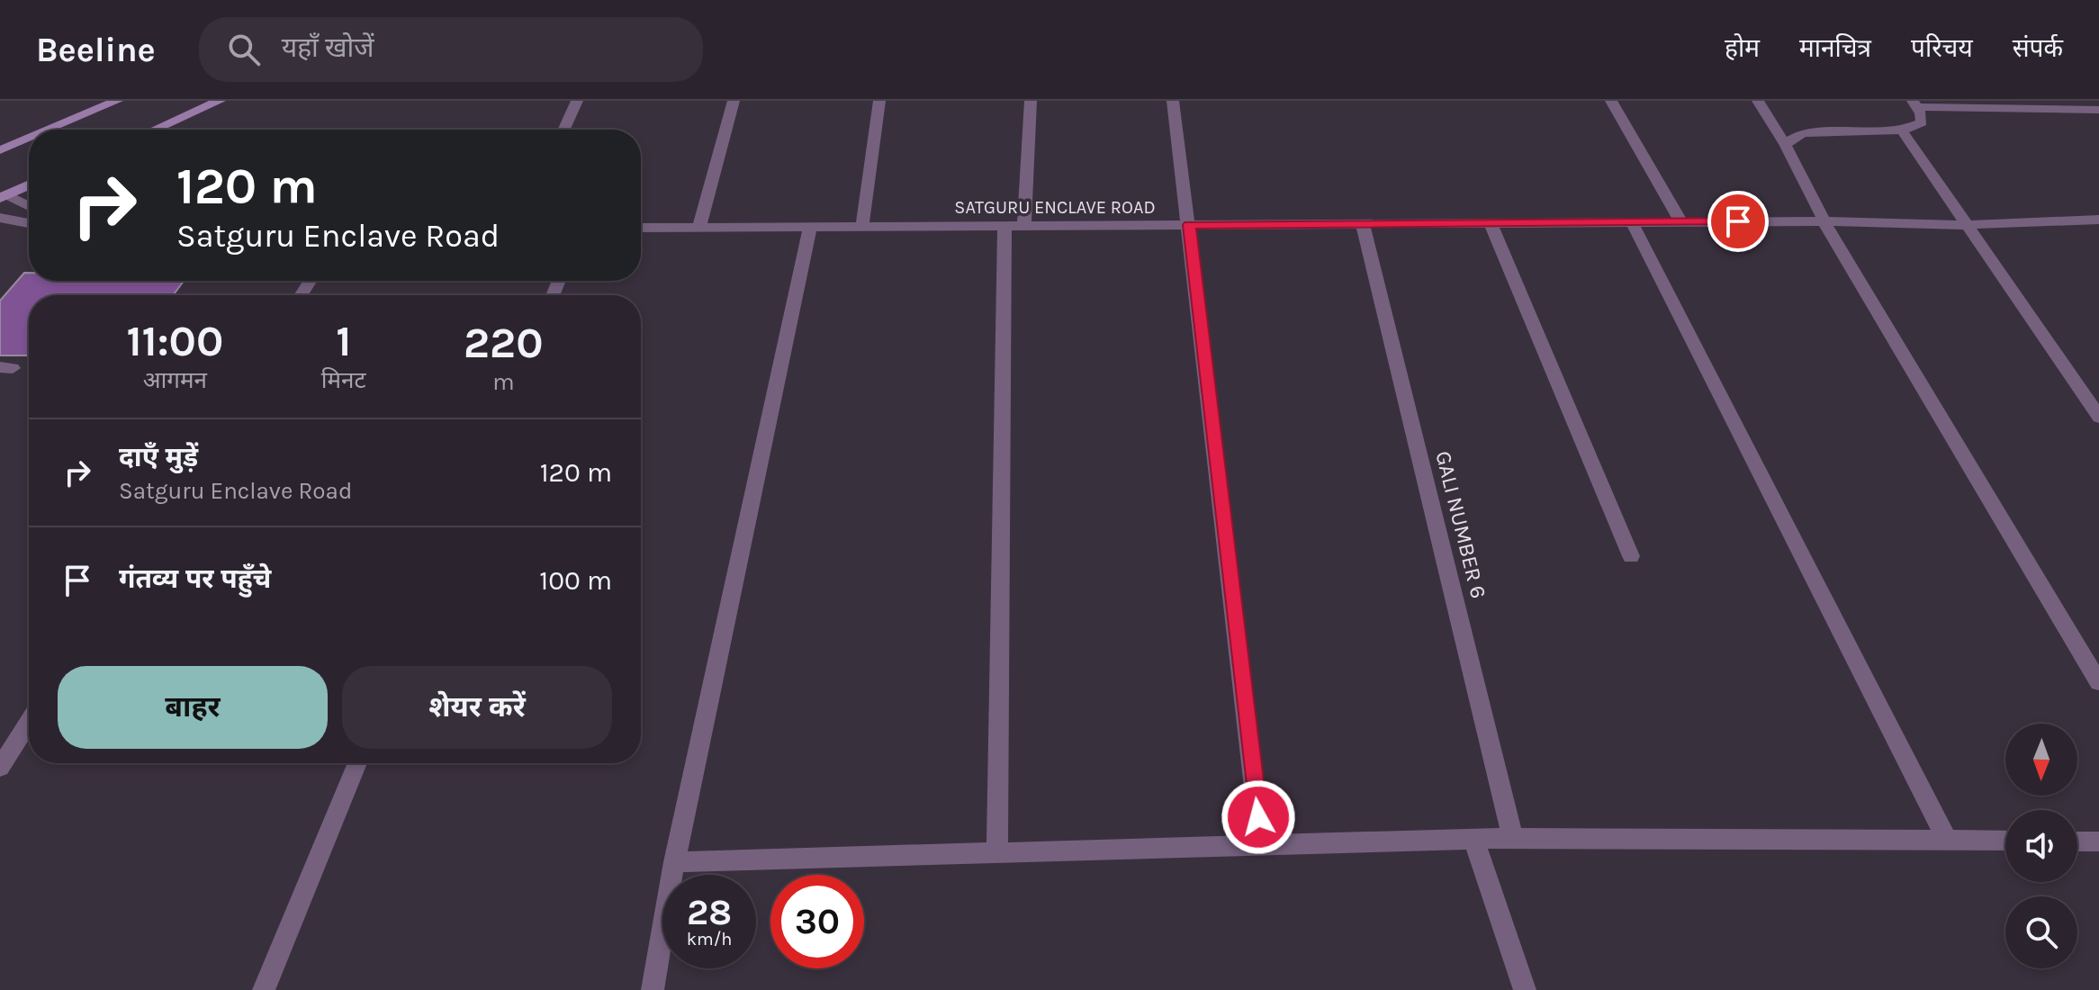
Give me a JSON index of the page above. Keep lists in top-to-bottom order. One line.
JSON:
{"streets":{"street":["SATGURU ENCLAVE ROAD","GALI NUMBER 6"]},"crossings":[["SATGURU ENCLAVE ROAD","GALI NUMBER 6"]],"north":"bottom","page":{"header":"Beeline","search":"यहाँ खोजें","nav":["होम","मानचित्र","परिचय","संपर्क"],"turn":["120 m","Satguru Enclave Road"],"eta":["11:00","आगमन","1","मिनट","220","m"],"list":[{"name":"दाएँ मुड़ें","note":"Satguru Enclave Road","value":"120 m"},{"name":"गंतव्य पर पहुँचे","value":"100 m"}],"buttons":["बाहर","शेयर करें"],"speed":"28 km/h","limit":"30"}}
